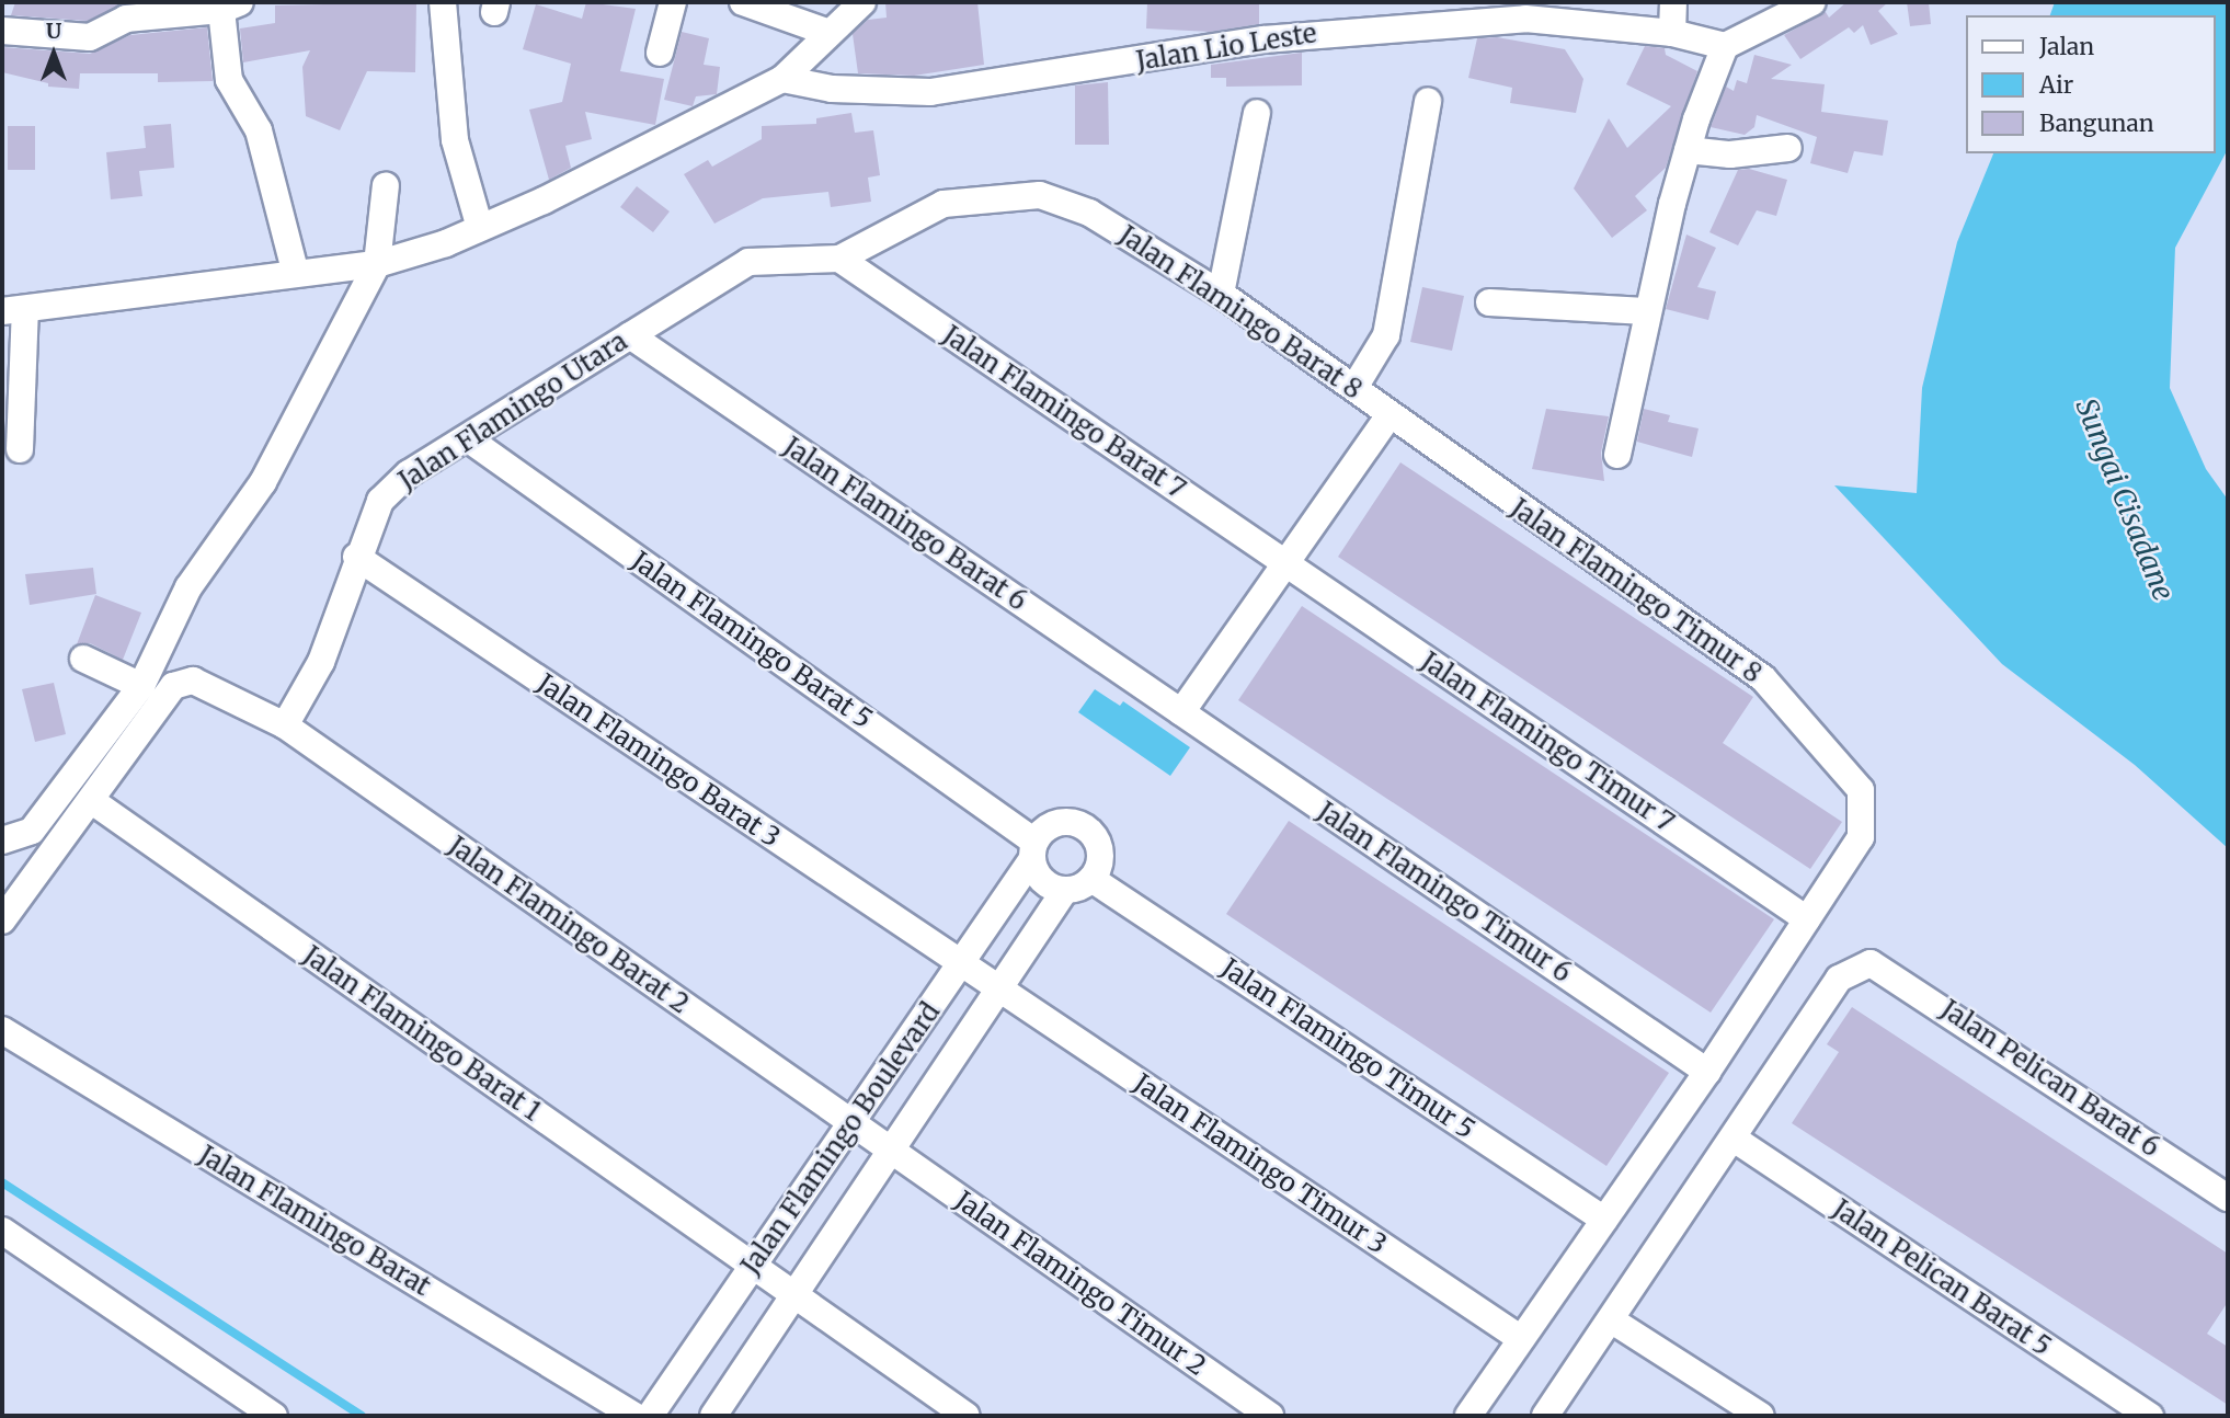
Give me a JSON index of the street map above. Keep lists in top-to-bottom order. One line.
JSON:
{"streets":{"street":["Jalan Lio Leste","Jalan Flamingo Barat 8","Jalan Flamingo Utara","Jalan Flamingo Barat 7","Jalan Flamingo Barat 6","Jalan Flamingo Timur 8","Jalan Flamingo Barat 5","Jalan Flamingo Timur 7","Jalan Flamingo Barat 3","Jalan Flamingo Timur 6","Jalan Flamingo Barat 2","Jalan Flamingo Barat 1","Jalan Flamingo Timur 5","Jalan Pelican Barat 6","Jalan Flamingo Boulevard","Jalan Flamingo Timur 3","Jalan Flamingo Barat","Jalan Pelican Barat 5","Jalan Flamingo Timur 2"]},"crossings":[["Jalan Flamingo Barat 8","Jalan Flamingo Utara"],["Jalan Flamingo Barat 8","Jalan Flamingo Timur 8"],["Jalan Flamingo Utara","Jalan Flamingo Barat 7"],["Jalan Flamingo Utara","Jalan Flamingo Barat 6"],["Jalan Flamingo Utara","Jalan Flamingo Barat 5"],["Jalan Flamingo Utara","Jalan Flamingo Barat 3"],["Jalan Flamingo Utara","Jalan Flamingo Barat 2"],["Jalan Flamingo Barat 7","Jalan Flamingo Timur 7"],["Jalan Flamingo Barat 6","Jalan Flamingo Timur 6"],["Jalan Flamingo Timur 8","Jalan Flamingo Timur 7"],["Jalan Flamingo Barat 5","Jalan Flamingo Timur 5"],["Jalan Flamingo Barat 5","Jalan Flamingo Boulevard"],["Jalan Flamingo Barat 3","Jalan Flamingo Boulevard"],["Jalan Flamingo Barat 3","Jalan Flamingo Timur 3"],["Jalan Flamingo Barat 2","Jalan Flamingo Boulevard"],["Jalan Flamingo Barat 2","Jalan Flamingo Timur 2"],["Jalan Flamingo Barat 1","Jalan Flamingo Boulevard"],["Jalan Flamingo Timur 5","Jalan Flamingo Boulevard"],["Jalan Pelican Barat 6","Jalan Pelican Barat 5"],["Jalan Flamingo Boulevard","Jalan Flamingo Timur 3"],["Jalan Flamingo Boulevard","Jalan Flamingo Barat"],["Jalan Flamingo Boulevard","Jalan Flamingo Timur 2"]],"water":["Sungai Cisadane"],"legend":["Jalan","Air","Bangunan"],"north":"top"}
